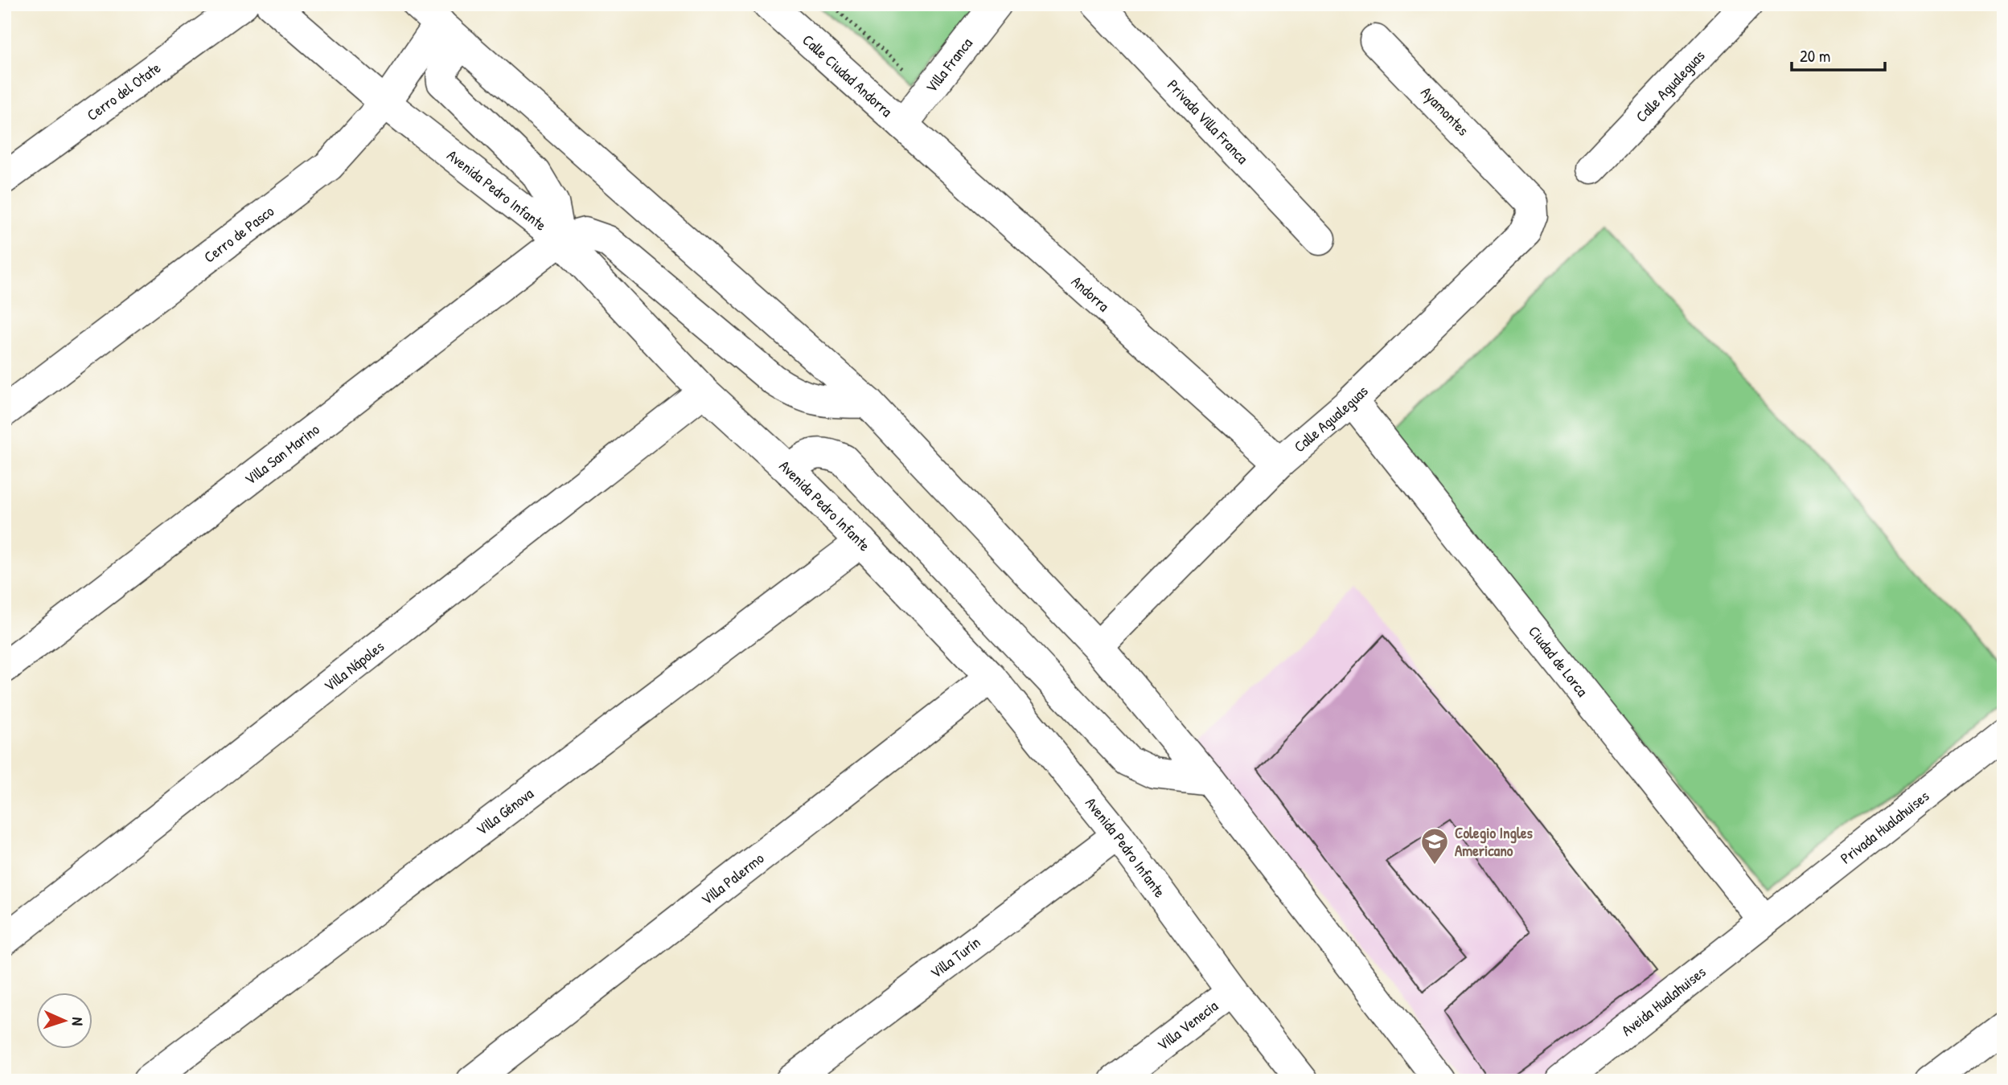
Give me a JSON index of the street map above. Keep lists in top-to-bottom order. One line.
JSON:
{"streets":{"street":["Villa Franca","Calle Ciudad Andorra","Calle Agualeguas","Cerro del Otate","Ayamontes","Privada Villa Franca","Avenida Pedro Infante","Cerro de Pasco","Andorra","Villa San Marino","Ciudad de Lorca","Villa Nápoles","Villa Génova","Privada Hualahuises","Villa Palermo","Villa Turín","Aveida Hualahuises","Villa Venecia"]},"crossings":[["Villa Franca","Calle Ciudad Andorra"],["Villa Franca","Andorra"],["Calle Ciudad Andorra","Andorra"],["Calle Agualeguas","Ayamontes"],["Calle Agualeguas","Andorra"],["Calle Agualeguas","Ciudad de Lorca"],["Avenida Pedro Infante","Cerro de Pasco"],["Avenida Pedro Infante","Villa San Marino"],["Avenida Pedro Infante","Villa Nápoles"],["Avenida Pedro Infante","Villa Génova"],["Avenida Pedro Infante","Villa Palermo"],["Avenida Pedro Infante","Villa Turín"],["Avenida Pedro Infante","Villa Venecia"],["Ciudad de Lorca","Privada Hualahuises"],["Ciudad de Lorca","Aveida Hualahuises"],["Privada Hualahuises","Aveida Hualahuises"]],"places":{"school or university":["Colegio Ingles Americano"]},"scale_bar":"20 m","north":"right"}
